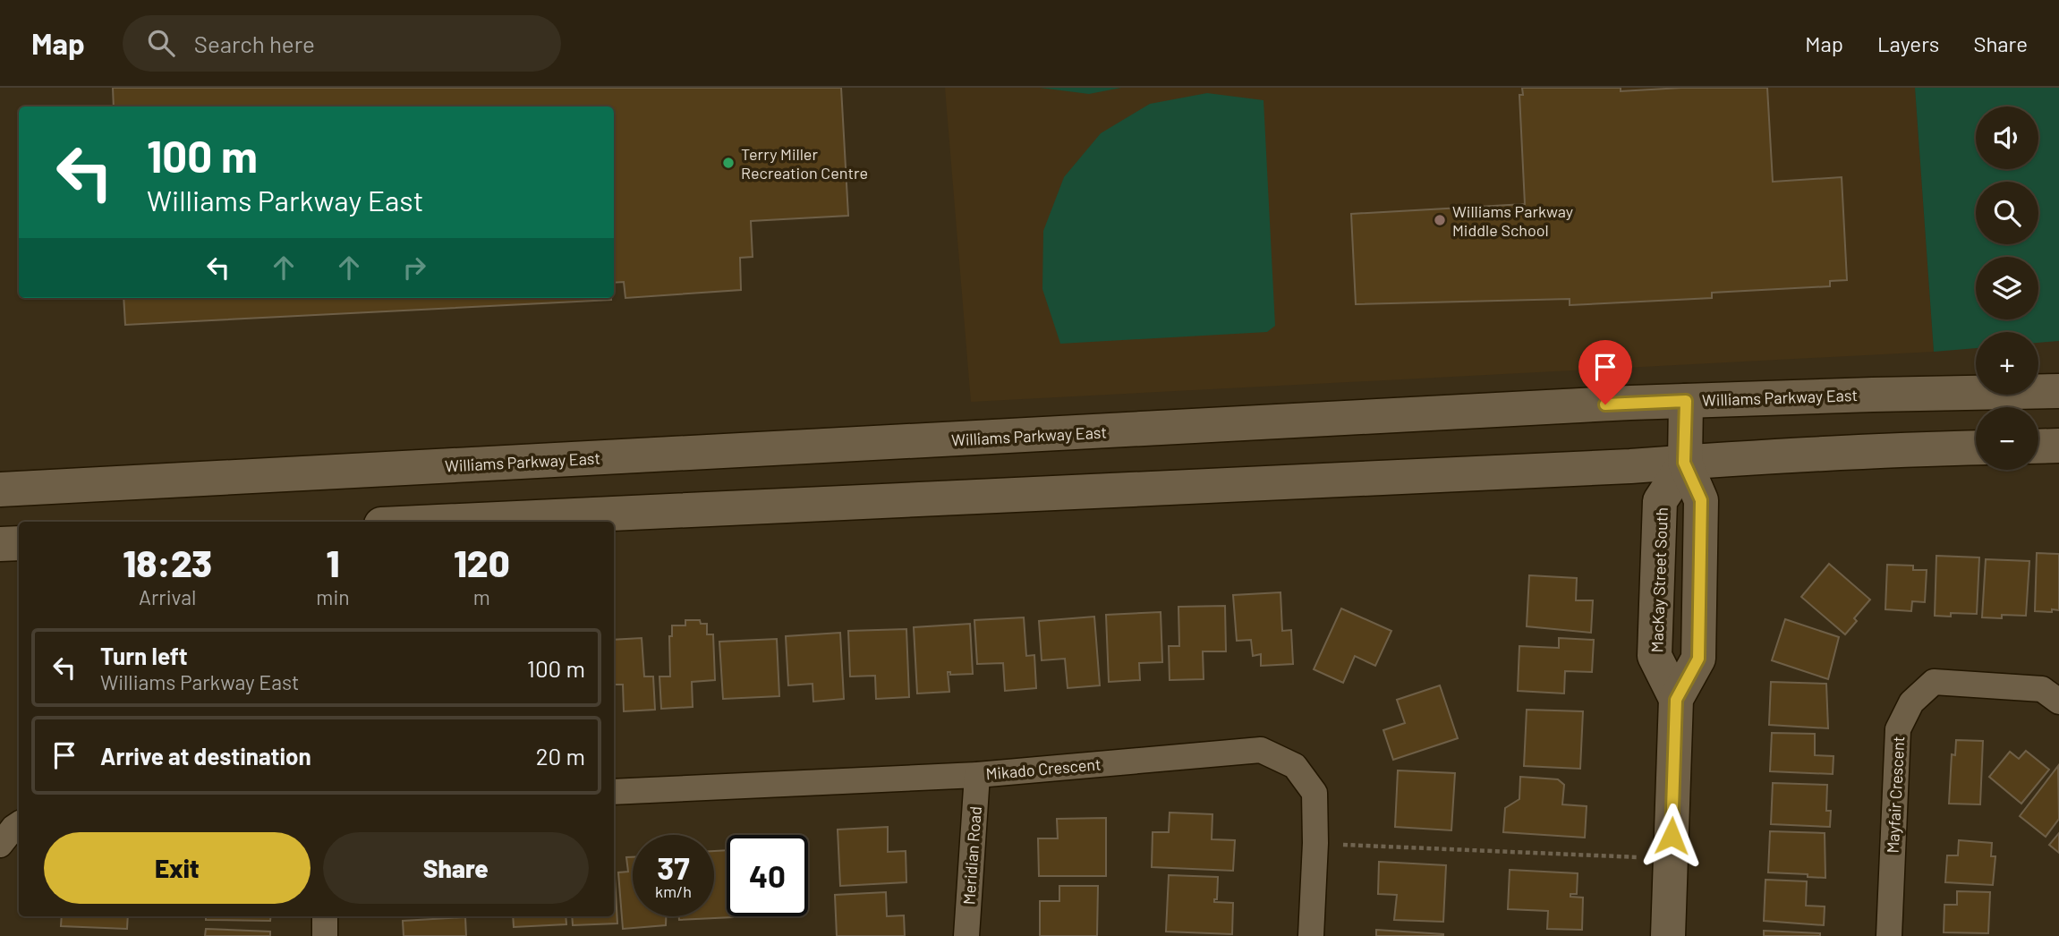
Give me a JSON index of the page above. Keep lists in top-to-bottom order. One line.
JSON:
{"streets":{"main road":["Williams Parkway East"],"street":["Mikado Crescent","Mayfair Crescent","Meridian Road"]},"crossings":[["Mikado Crescent","Meridian Road"]],"places":["Terry Miller Recreation Centre","Williams Parkway Middle School"],"page":{"header":"Map","search":"Search here","nav":["Map","Layers","Share"],"map_buttons":["+","−"],"turn":["100 m","Williams Parkway East"],"eta":["18:23","Arrival","1","min","120","m"],"list":[{"name":"Turn left","note":"Williams Parkway East","value":"100 m"},{"name":"Arrive at destination","value":"20 m"}],"buttons":["Exit","Share"],"speed":"37 km/h","limit":"40"}}
